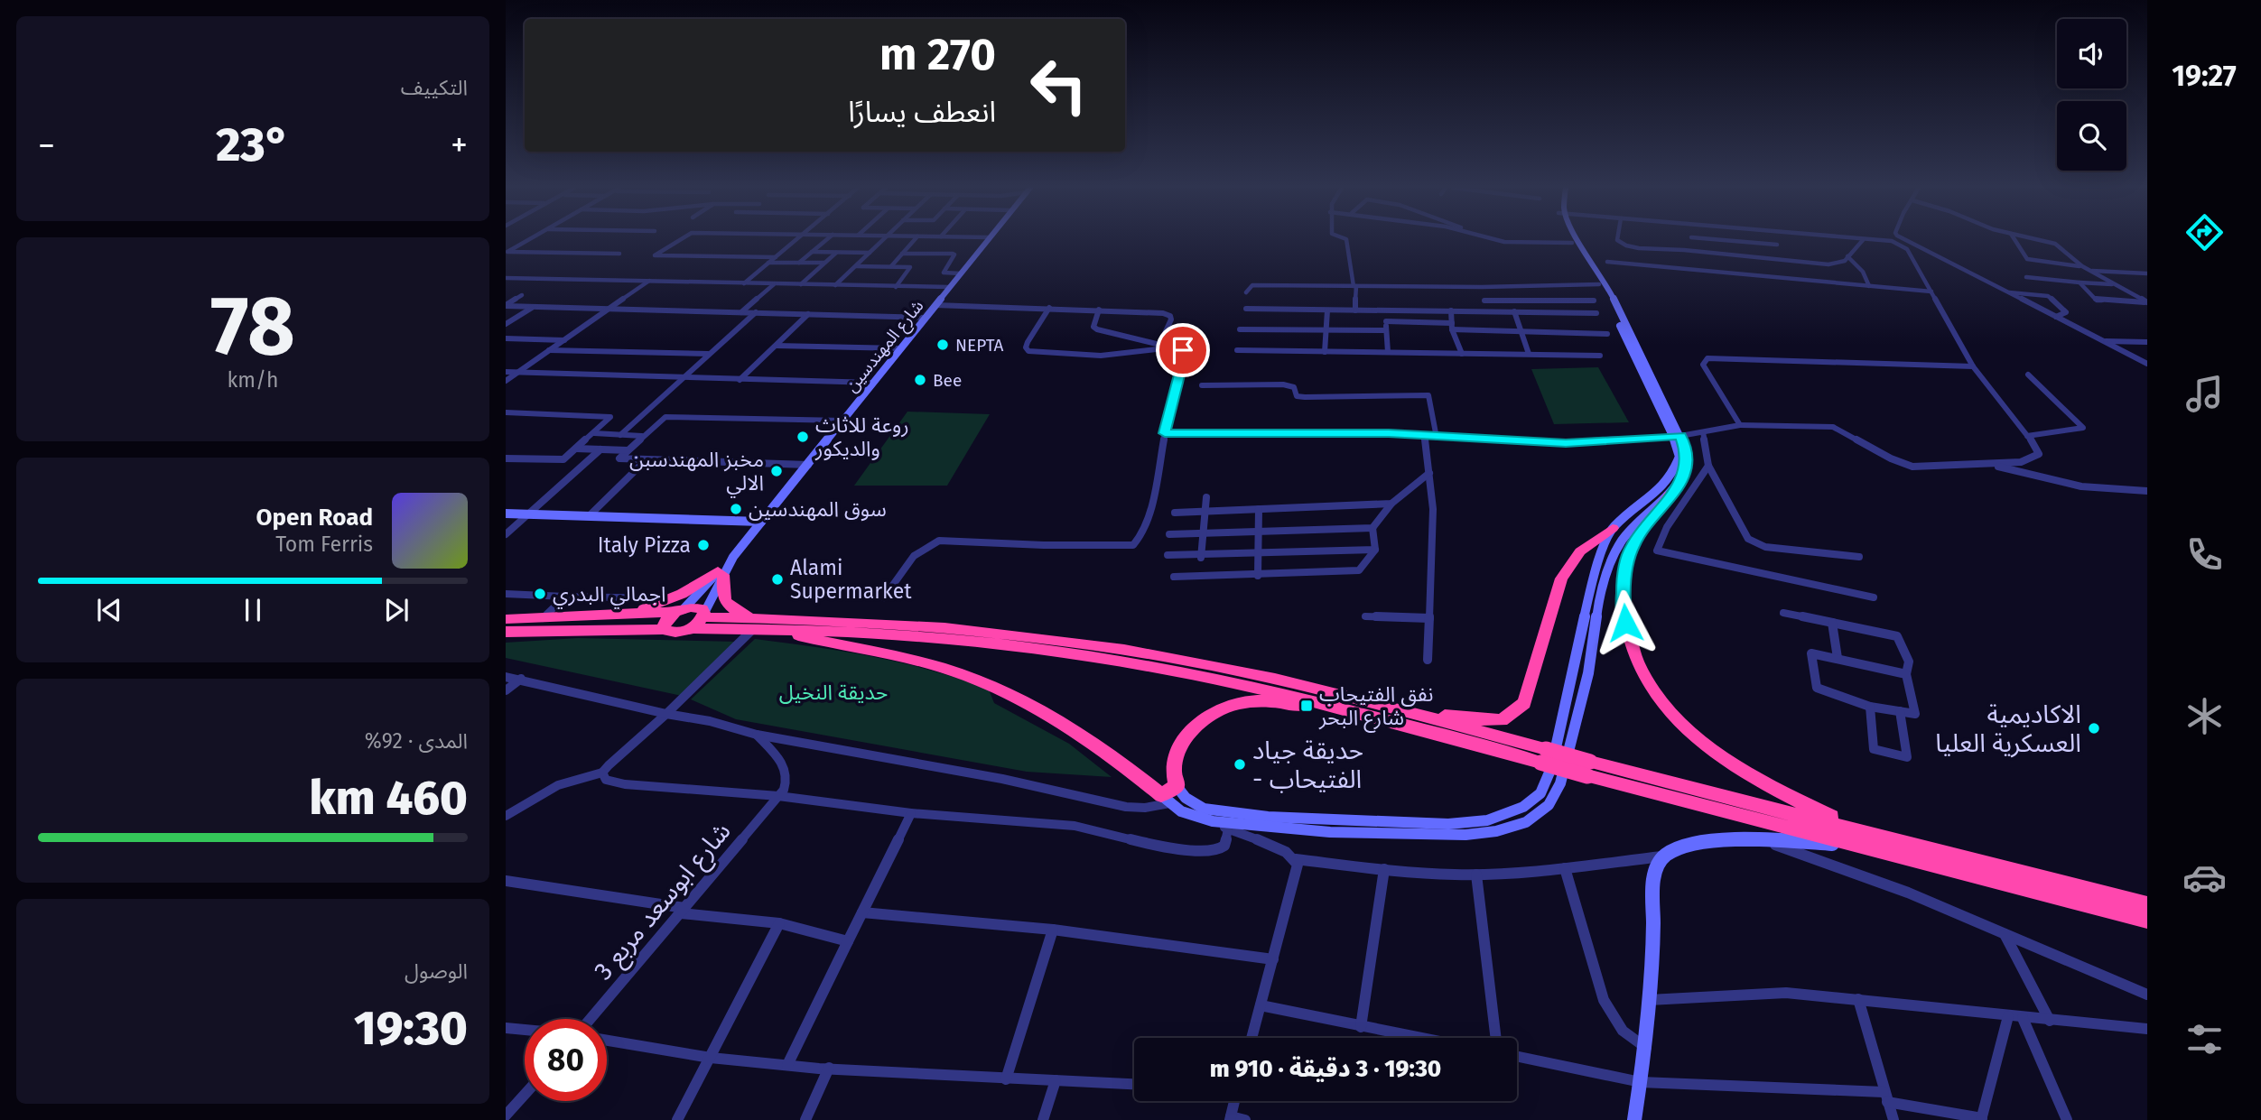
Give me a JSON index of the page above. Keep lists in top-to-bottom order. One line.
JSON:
{"streets":{"main road":["شارع المهندسين"],"street":["شارع ابوسعد مربع 3"]},"parks":["حديقة النخيل"],"places":{"other":["NEPTA","Bee","روعة للاثاث والديكور","مخبز المهندسبن الالي","سوق المهندسين","Italy Pizza","Alami Supermarket","اجمالي البدري","الاكاديمية العسكرية العليا","حديقة جياد - الفتيحاب"],"transit":["نفق الفتيحاب شارع البحر"]},"page":{"tabs":"19:27","tile":["التكييف",["78","km/h"],["المدى · 92%","460 km"],["الوصول","19:30"]],"turn":["270 m","انعطف يسارًا"],"heat":["−","23°","+"],"song":["Open Road","Tom Ferris"],"limit":"80","trip":"19:30 · 3 دقيقة · 910 m"}}
